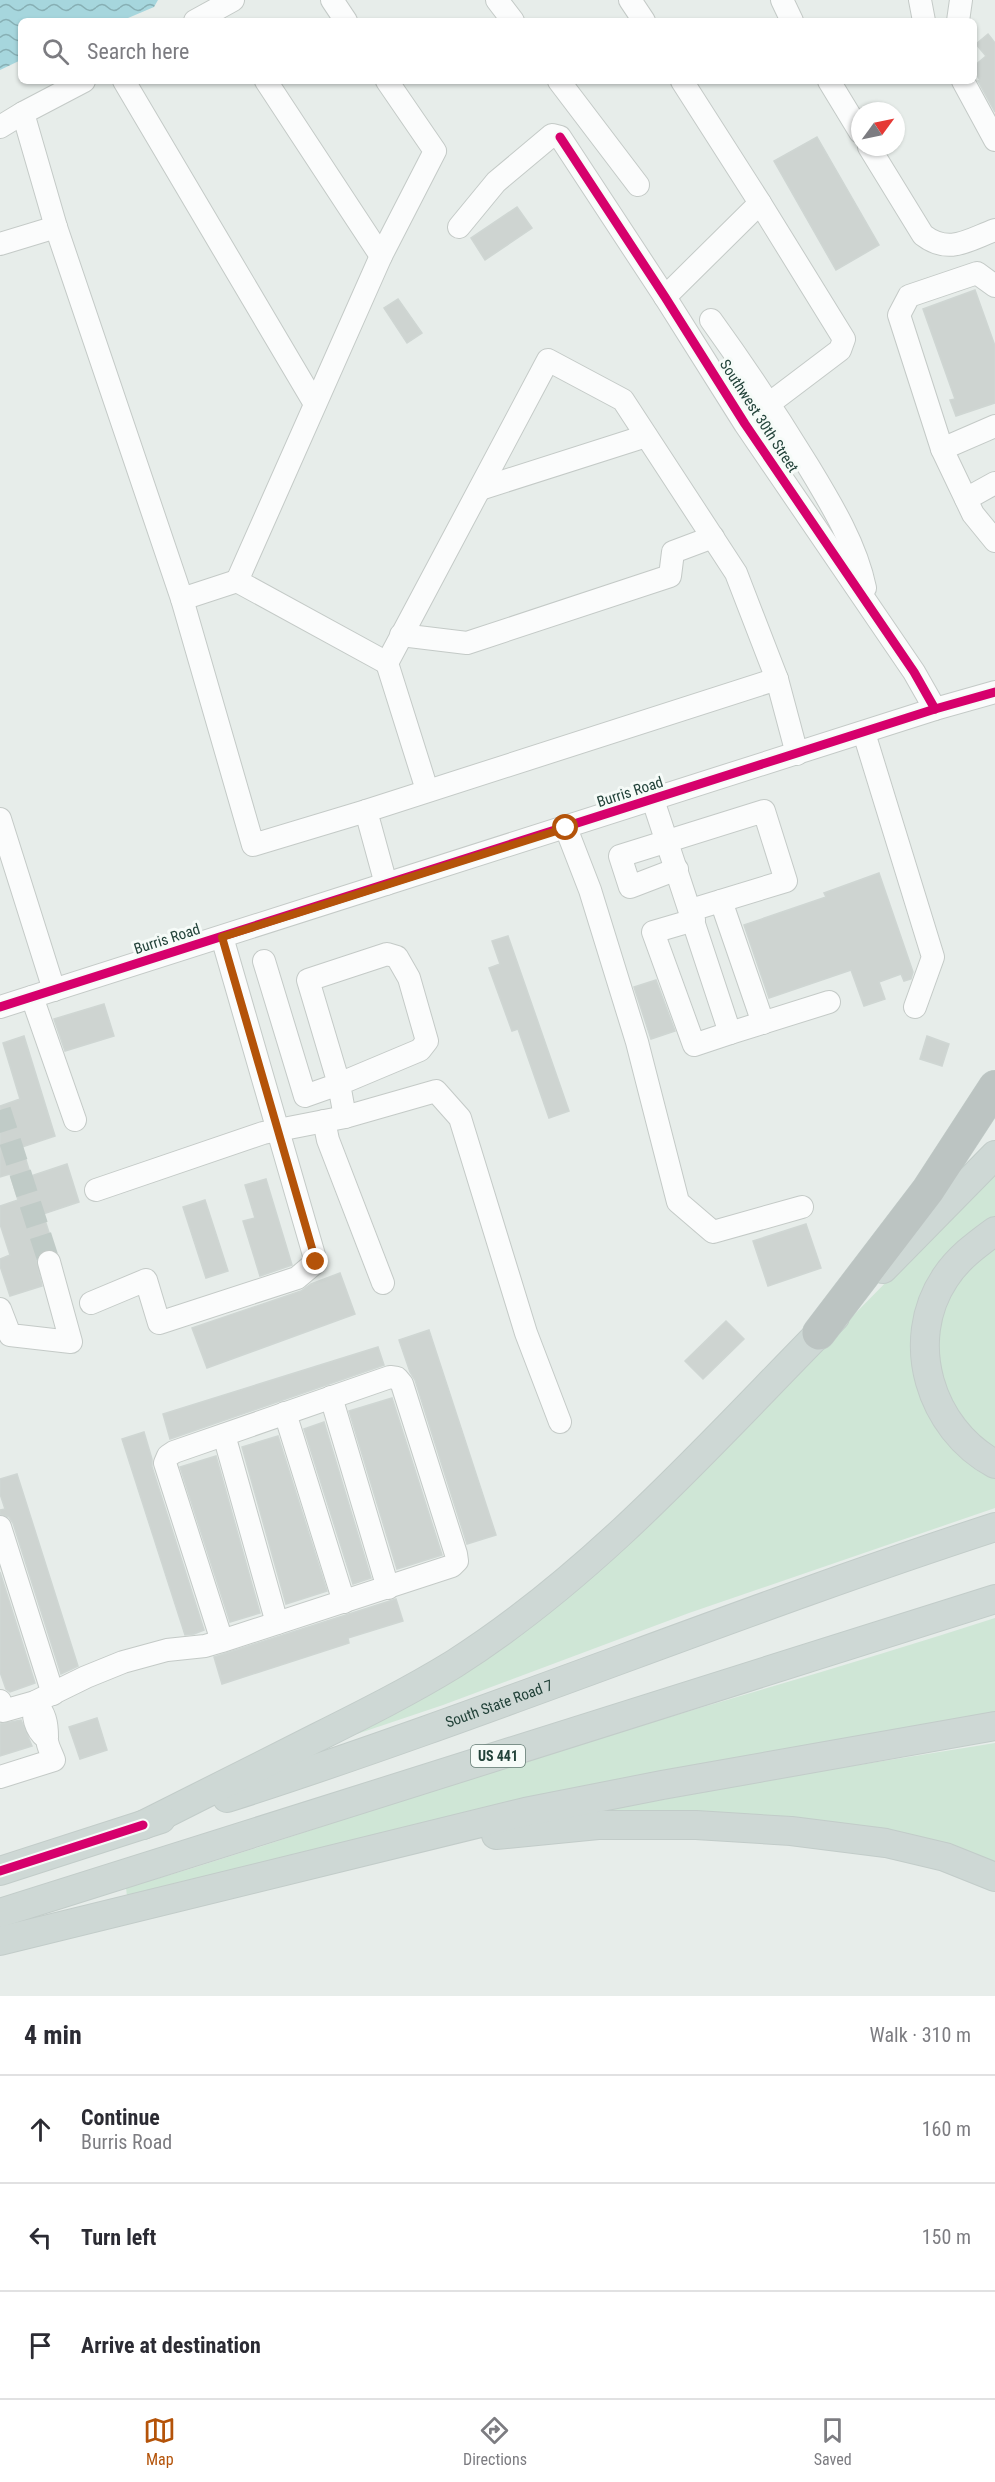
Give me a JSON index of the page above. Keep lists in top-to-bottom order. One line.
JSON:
{"streets":{"main road":["South State Road 7","US 441"],"street":["Southwest 30th Street","Burris Road"]},"crossings":[["Southwest 30th Street","Burris Road"]],"north":"top right","page":{"search":"Search here","heading":["4 min","Walk · 310 m"],"list":[["Continue","Burris Road","160 m"],["Turn left","150 m"],"Arrive at destination"],"nav":["Map","Directions","Saved"]}}
